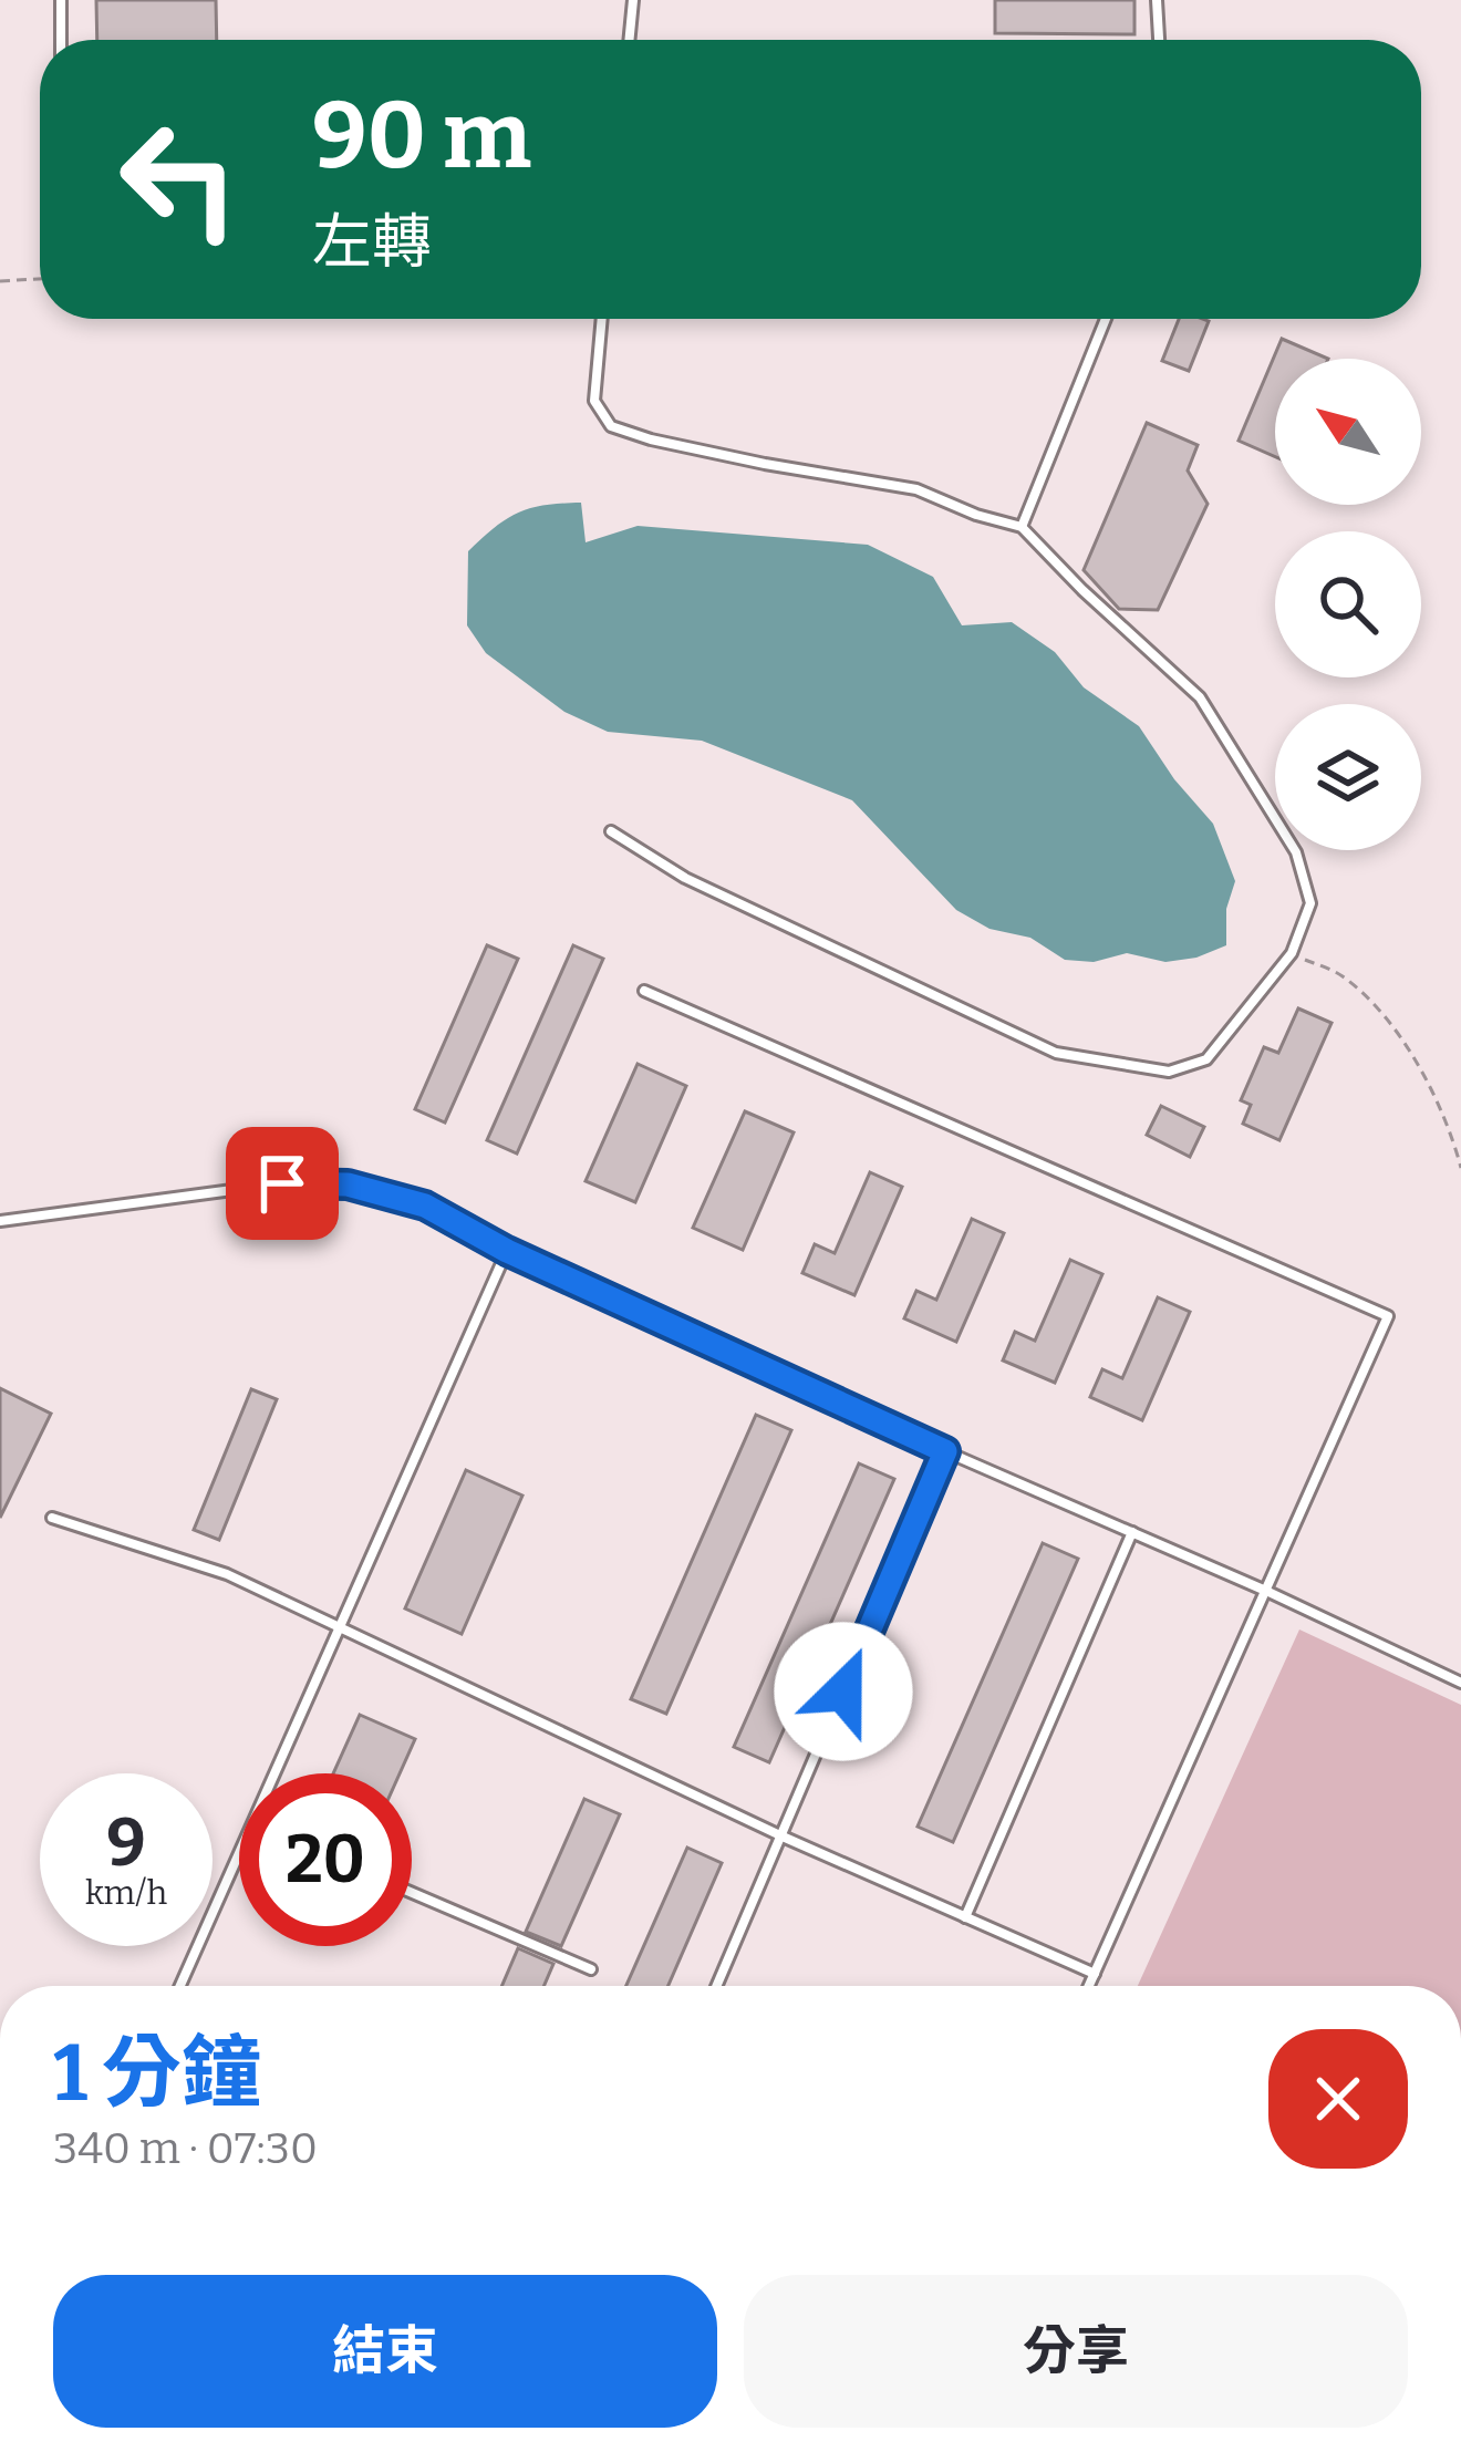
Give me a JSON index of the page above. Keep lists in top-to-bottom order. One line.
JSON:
{"north":"top left","page":{"turn":["90 m","左轉"],"speed":"9 km/h","limit":"20","heading":["1 分鐘","340 m · 07:30"],"buttons":["結束","分享"]}}
